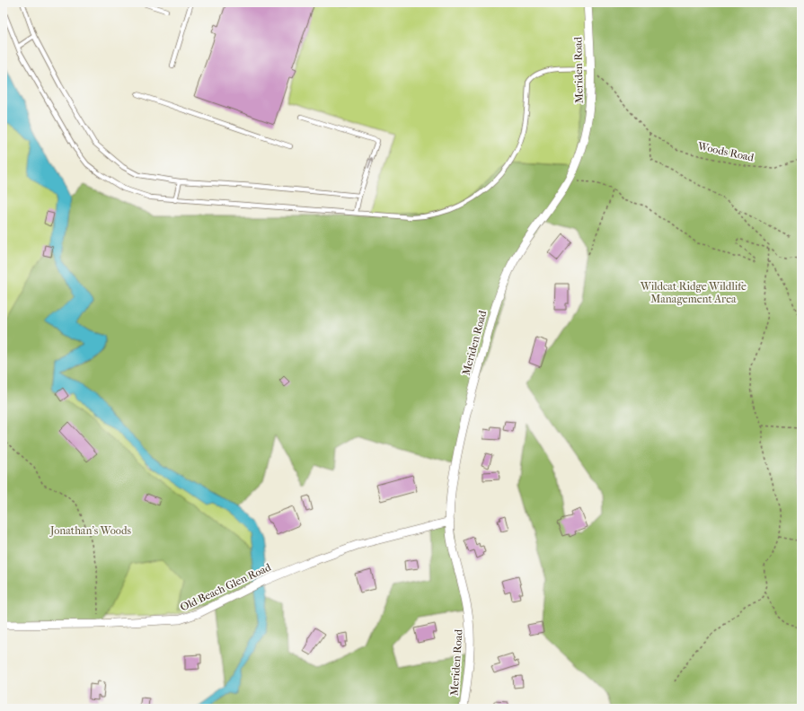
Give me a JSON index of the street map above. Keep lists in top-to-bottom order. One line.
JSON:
{"streets":{"street":["Meriden Road","Old Beach Glen Road"],"path":["Woods Road"]},"crossings":[["Meriden Road","Woods Road"],["Meriden Road","Old Beach Glen Road"]],"parks":["Wildcat Ridge Wildlife Management Area","Jonathan's Woods"]}
